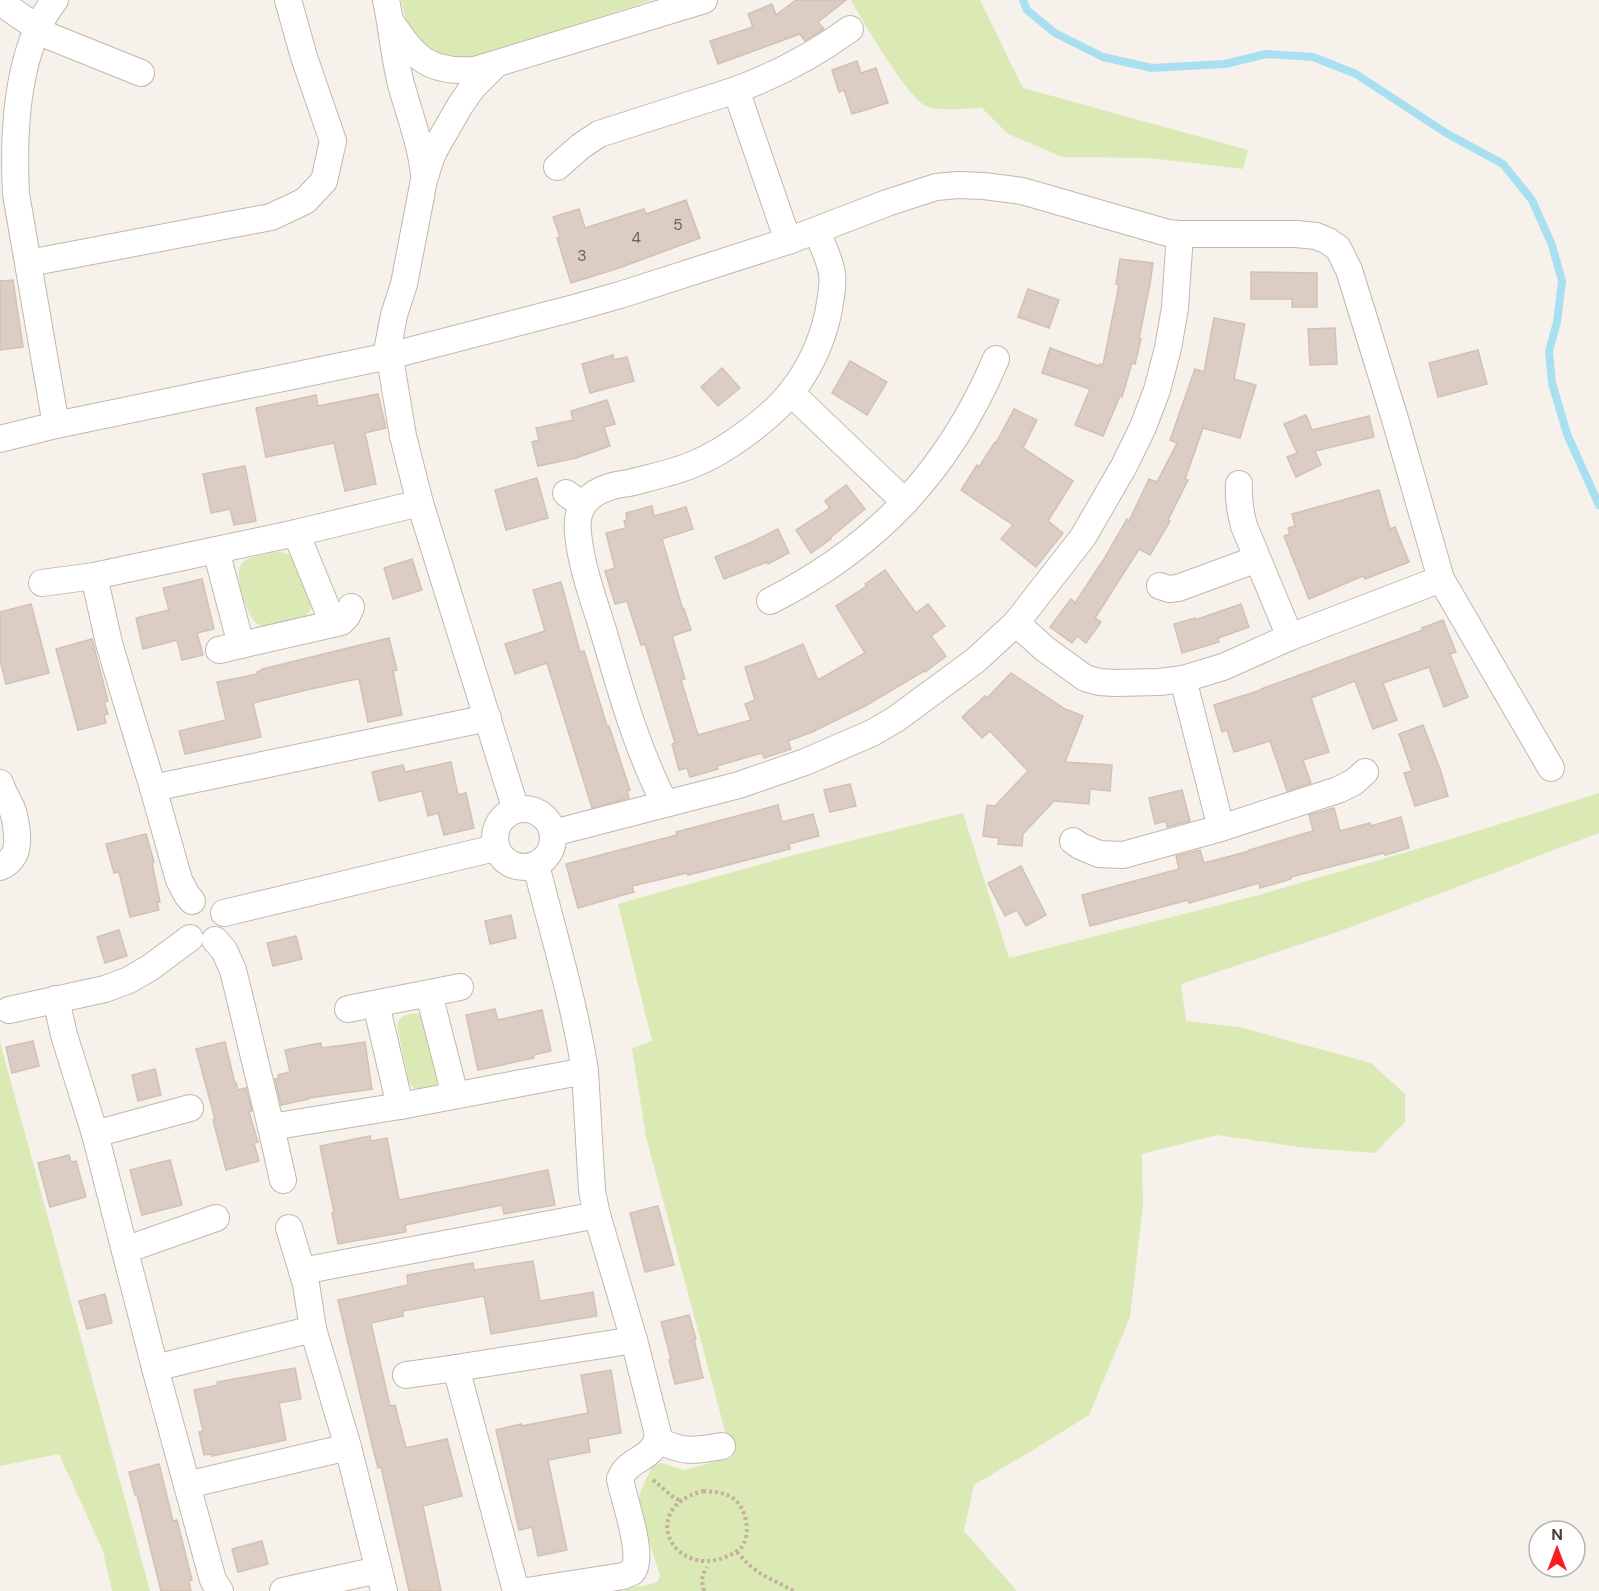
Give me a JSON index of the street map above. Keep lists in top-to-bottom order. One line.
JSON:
{"house_numbers":["5","4","3"],"north":"top"}
